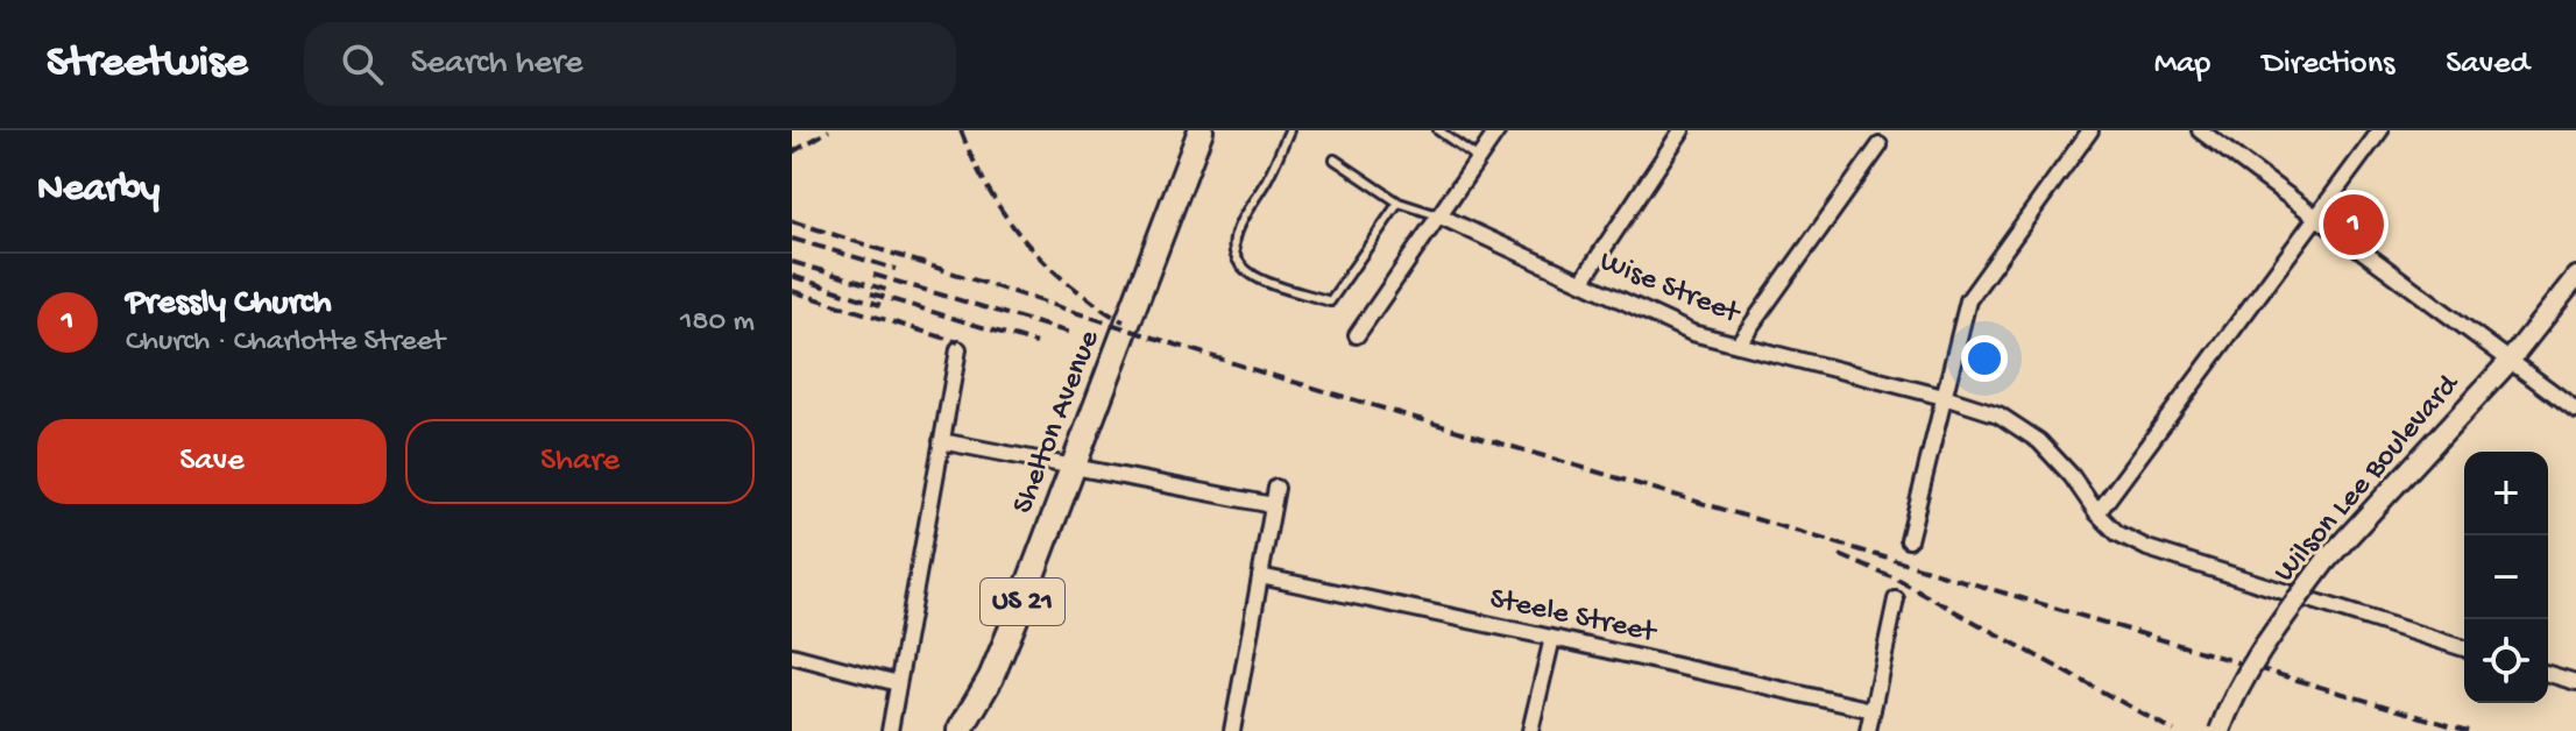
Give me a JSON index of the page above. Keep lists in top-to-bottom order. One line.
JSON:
{"streets":{"main road":["Shelton Avenue","US 21"],"street":["Wise Street","Wilson Lee Boulevard","Steele Street"]},"page":{"header":"Streetwise","search":"Search here","nav":["Map","Directions","Saved"],"heading":"Nearby","pins":"1","list":[{"mark":"1","name":"Pressly Church","note":"Church · Charlotte Street","value":"180 m"}],"buttons":["Save","Share"],"map_buttons":["+","−"]}}
